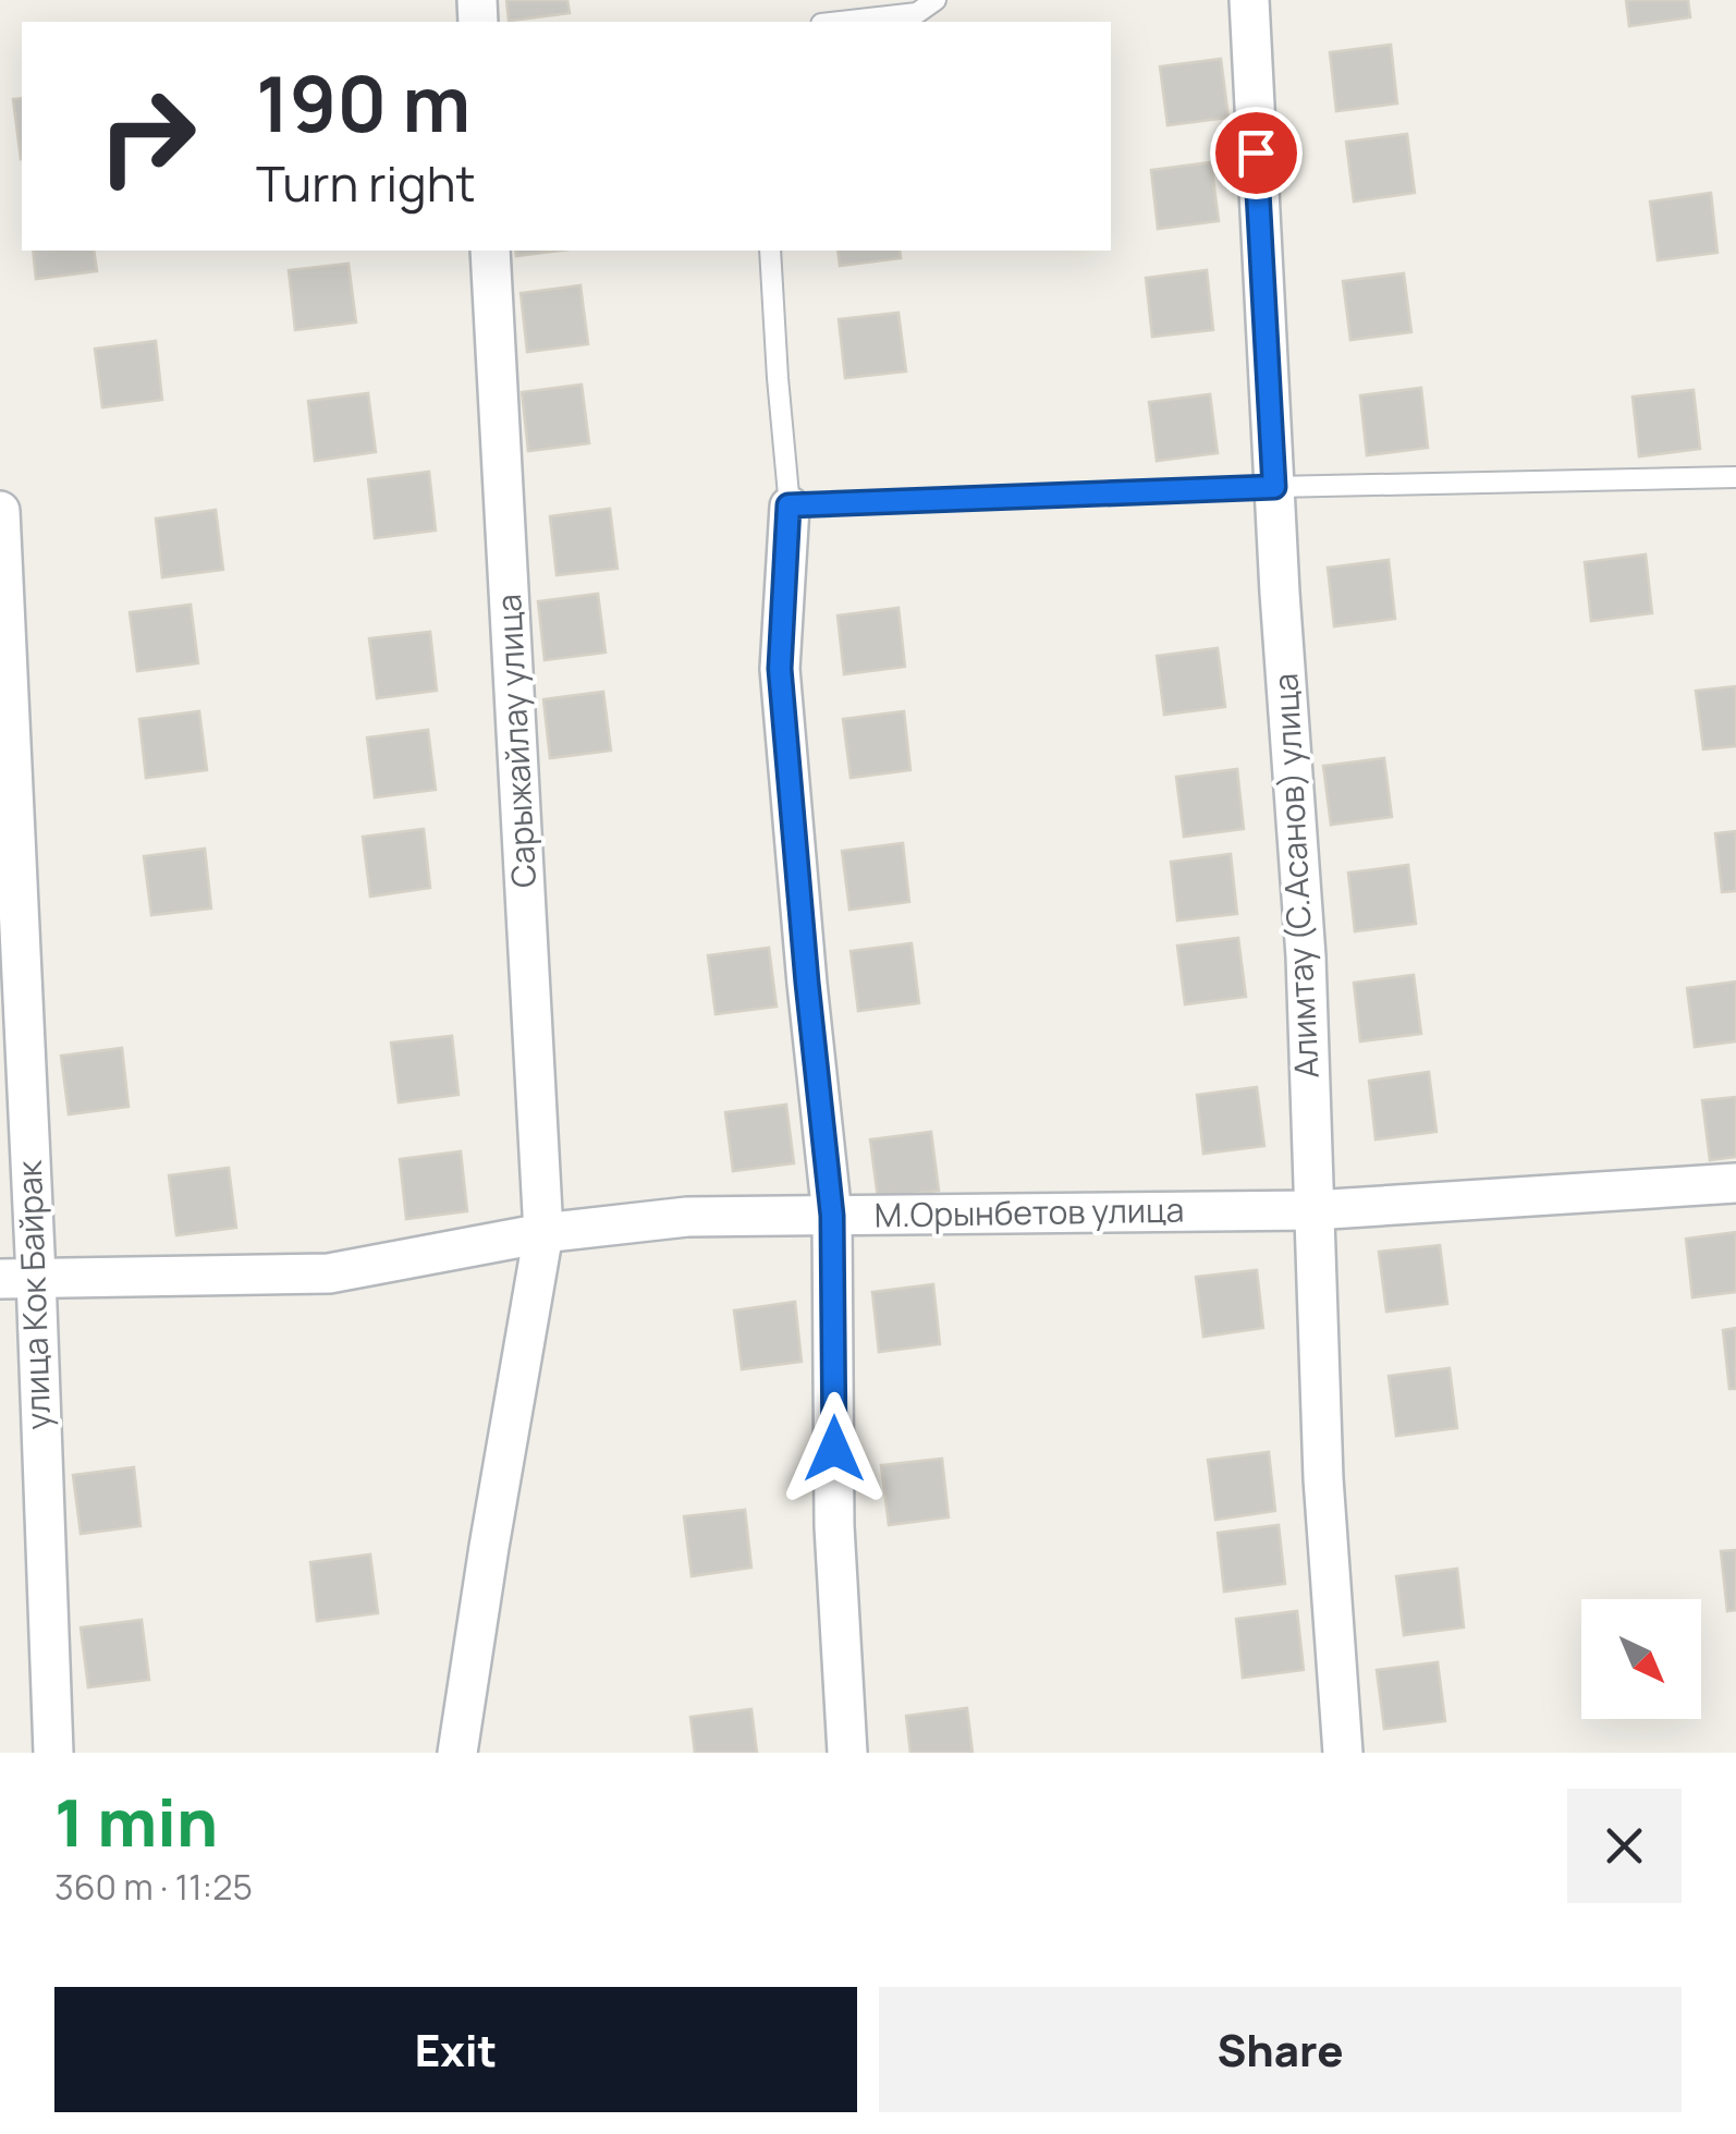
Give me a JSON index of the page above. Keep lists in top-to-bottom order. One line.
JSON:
{"streets":{"street":["Сарыжайлау улица","Алимтау (С.Асанов) улица","М.Орынбетов улица","улица Кок Байрак"]},"crossings":[["Сарыжайлау улица","М.Орынбетов улица"],["Алимтау (С.Асанов) улица","М.Орынбетов улица"],["М.Орынбетов улица","улица Кок Байрак"]],"north":"bottom right","page":{"turn":["190 m","Turn right"],"heading":["1 min","360 m · 11:25"],"buttons":["Exit","Share"]}}
